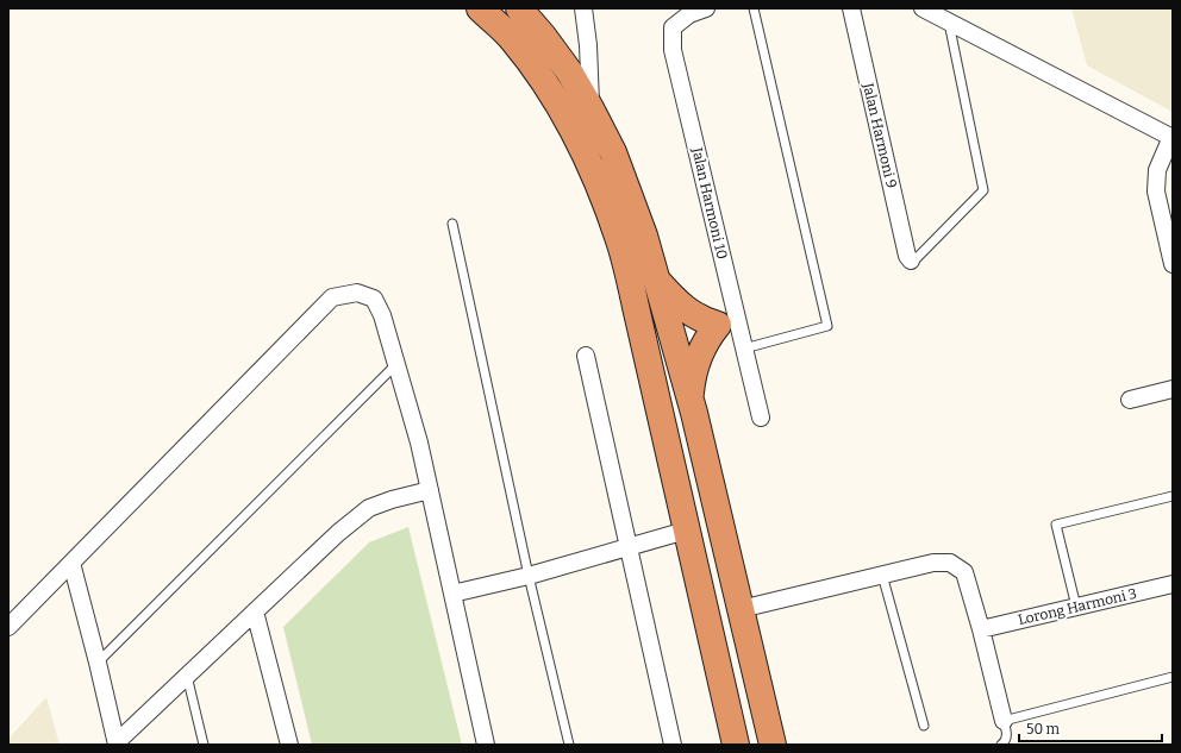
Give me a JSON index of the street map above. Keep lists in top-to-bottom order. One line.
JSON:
{"streets":{"street":["Jalan Harmoni 9","Jalan Harmoni 10","Lorong Harmoni 3"]},"scale_bar":"50 m"}
